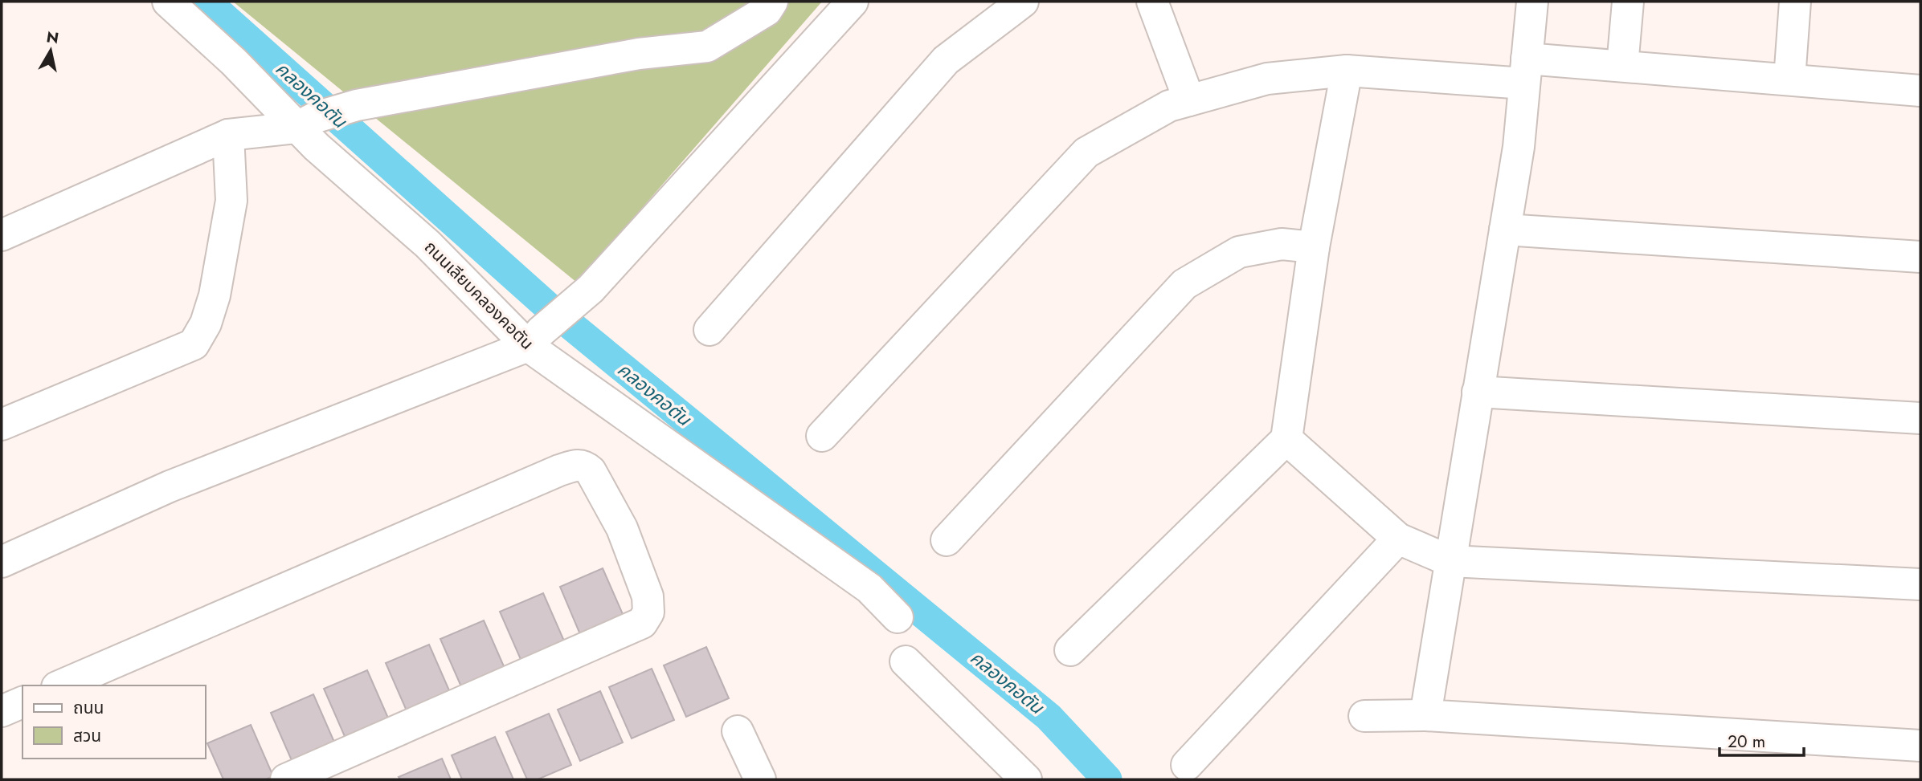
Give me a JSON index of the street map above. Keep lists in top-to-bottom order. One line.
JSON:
{"streets":{"street":["ถนนเลียบคลองคอตัน"]},"water":["คลองคอตัน"],"legend":["ถนน","สวน"],"scale_bar":"20 m","north":"top"}
